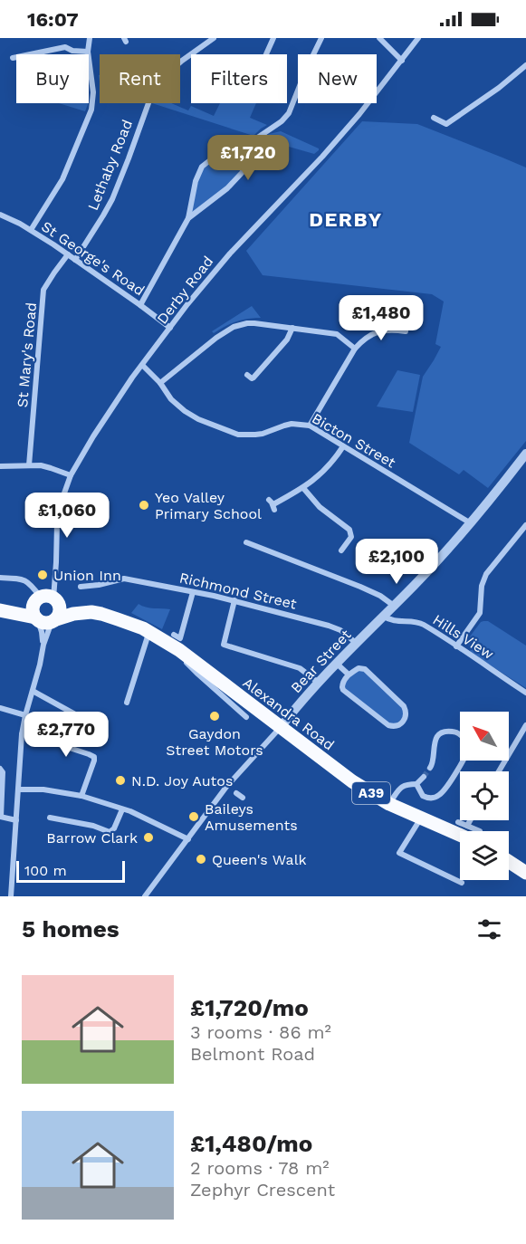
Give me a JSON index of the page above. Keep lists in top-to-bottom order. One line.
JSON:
{"streets":{"main road":["Alexandra Road","A39"],"street":["Lethaby Road","St George's Road","Derby Road","St Mary's Road","Bicton Street","Richmond Street","Hills View","Bear Street"]},"crossings":[["Lethaby Road","St George's Road"],["St George's Road","Derby Road"],["St George's Road","St Mary's Road"],["Derby Road","Bicton Street"],["Derby Road","Alexandra Road"],["Derby Road","A39"],["Bicton Street","Bear Street"],["Richmond Street","Bear Street"],["Hills View","Bear Street"],["Bear Street","Alexandra Road"],["Alexandra Road","A39"]],"districts":["DERBY"],"places":["Yeo Valley Primary School","Union Inn","Gaydon Street Motors","N.D. Joy Autos","Baileys Amusements","Barrow Clark","Queen's Walk"],"scale_bar":"100 m","north":"top left","page":{"status":"16:07","chip":["Buy","Rent","Filters","New"],"price":["£1,720","£1,480","£1,060","£2,100","£2,770"],"scale":"100 m","heading":"5 homes","list":[{"name":"£1,720/mo","note":"3 rooms · 86 m² · Belmont Road"},{"name":"£1,480/mo","note":"2 rooms · 78 m² · Zephyr Crescent"}]}}
